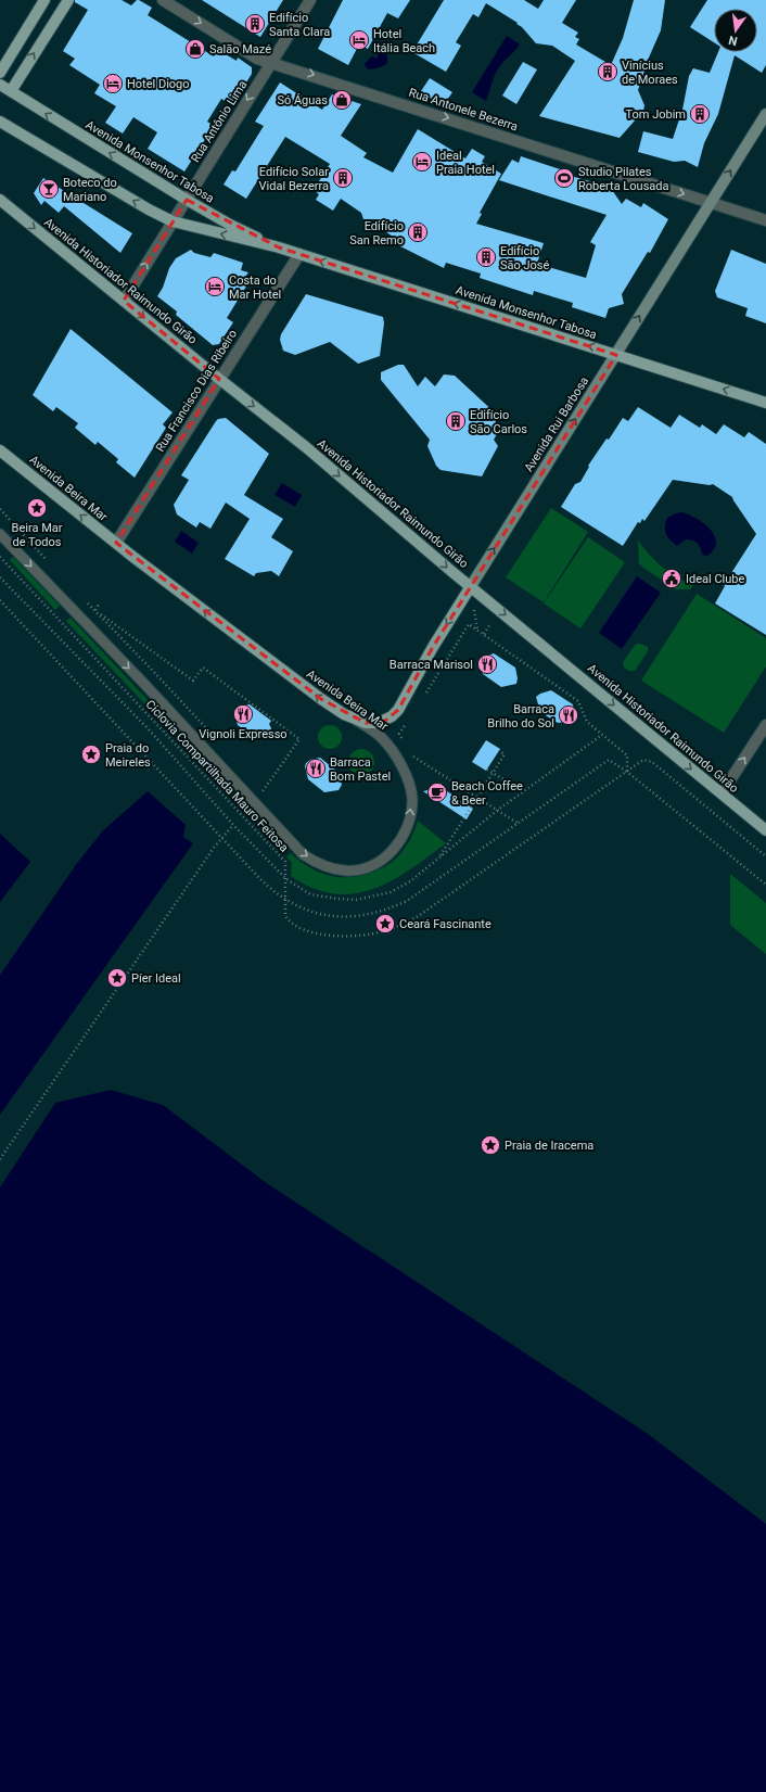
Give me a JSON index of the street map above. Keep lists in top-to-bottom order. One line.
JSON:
{"streets":{"main road":["Avenida Monsenhor Tabosa","Avenida Historiador Raimundo Girão","Avenida Rui Barbosa","Avenida Beira Mar"],"street":["Rua Antonele Bezerra","Rua Antônio Lima","Rua Francisco Dias Ribeiro"],"path":["Ciclovia Compartilhada Mauro Feitosa"]},"crossings":[["Rua Antonele Bezerra","Rua Antônio Lima"],["Rua Antonele Bezerra","Avenida Rui Barbosa"],["Rua Antônio Lima","Avenida Monsenhor Tabosa"],["Rua Antônio Lima","Avenida Historiador Raimundo Girão"],["Avenida Monsenhor Tabosa","Rua Francisco Dias Ribeiro"],["Avenida Monsenhor Tabosa","Avenida Rui Barbosa"],["Avenida Historiador Raimundo Girão","Rua Francisco Dias Ribeiro"],["Avenida Historiador Raimundo Girão","Avenida Rui Barbosa"],["Rua Francisco Dias Ribeiro","Avenida Beira Mar"],["Avenida Rui Barbosa","Avenida Beira Mar"]],"one_way":["Rua Antonele Bezerra","Avenida Monsenhor Tabosa","Avenida Historiador Raimundo Girão"],"places":{"building":["Edifício Santa Clara","Vinícius de Moraes","Tom Jobim","Edifício Solar Vidal Bezerra","Edifício San Remo","Edifício São José","Edifício São Carlos"],"hotel":["Hotel Itália Beach","Hotel Diogo","Ideal Praia Hotel","Costa do Mar Hotel"],"shop":["Salão Mazé","Só Águas"],"sports":["Studio Pilates Roberta Lousada"],"bar":["Boteco do Mariano"],"place":["Beira Mar de Todos","Praia do Meireles","Ceará Fascinante","Píer Ideal","Praia de Iracema"],"public building":["Ideal Clube"],"restaurant":["Barraca Marisol","Vignoli Expresso","Barraca Brilho do Sol","Barraca Bom Pastel"],"cafe":["Beach Coffee & Beer"]},"north":"bottom"}
